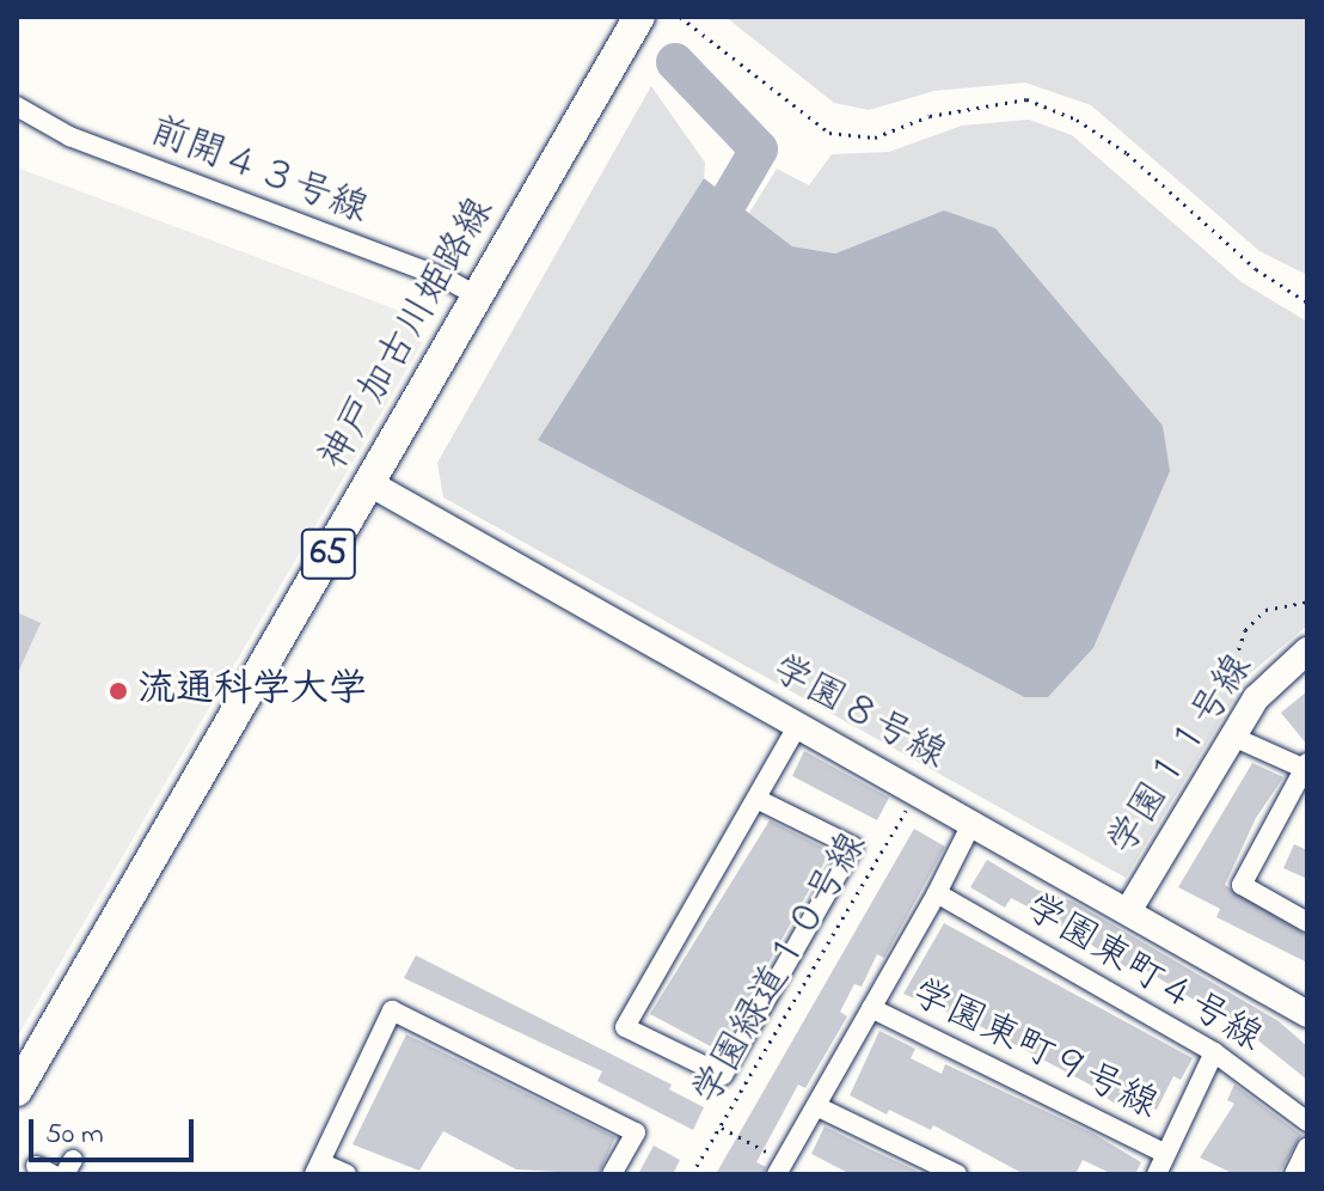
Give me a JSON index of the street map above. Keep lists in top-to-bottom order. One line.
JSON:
{"streets":{"main road":["神戸加古川姫路線","65"],"street":["前開４３号線","学園８号線","学園１１号線","学園東町４号線","学園東町９号線"],"path":["学園緑道１０号線"]},"crossings":[["前開４３号線","神戸加古川姫路線"],["神戸加古川姫路線","学園８号線"],["学園８号線","学園１１号線"],["学園８号線","学園緑道１０号線"]],"places":["流通科学大学"],"scale_bar":"50 m"}
